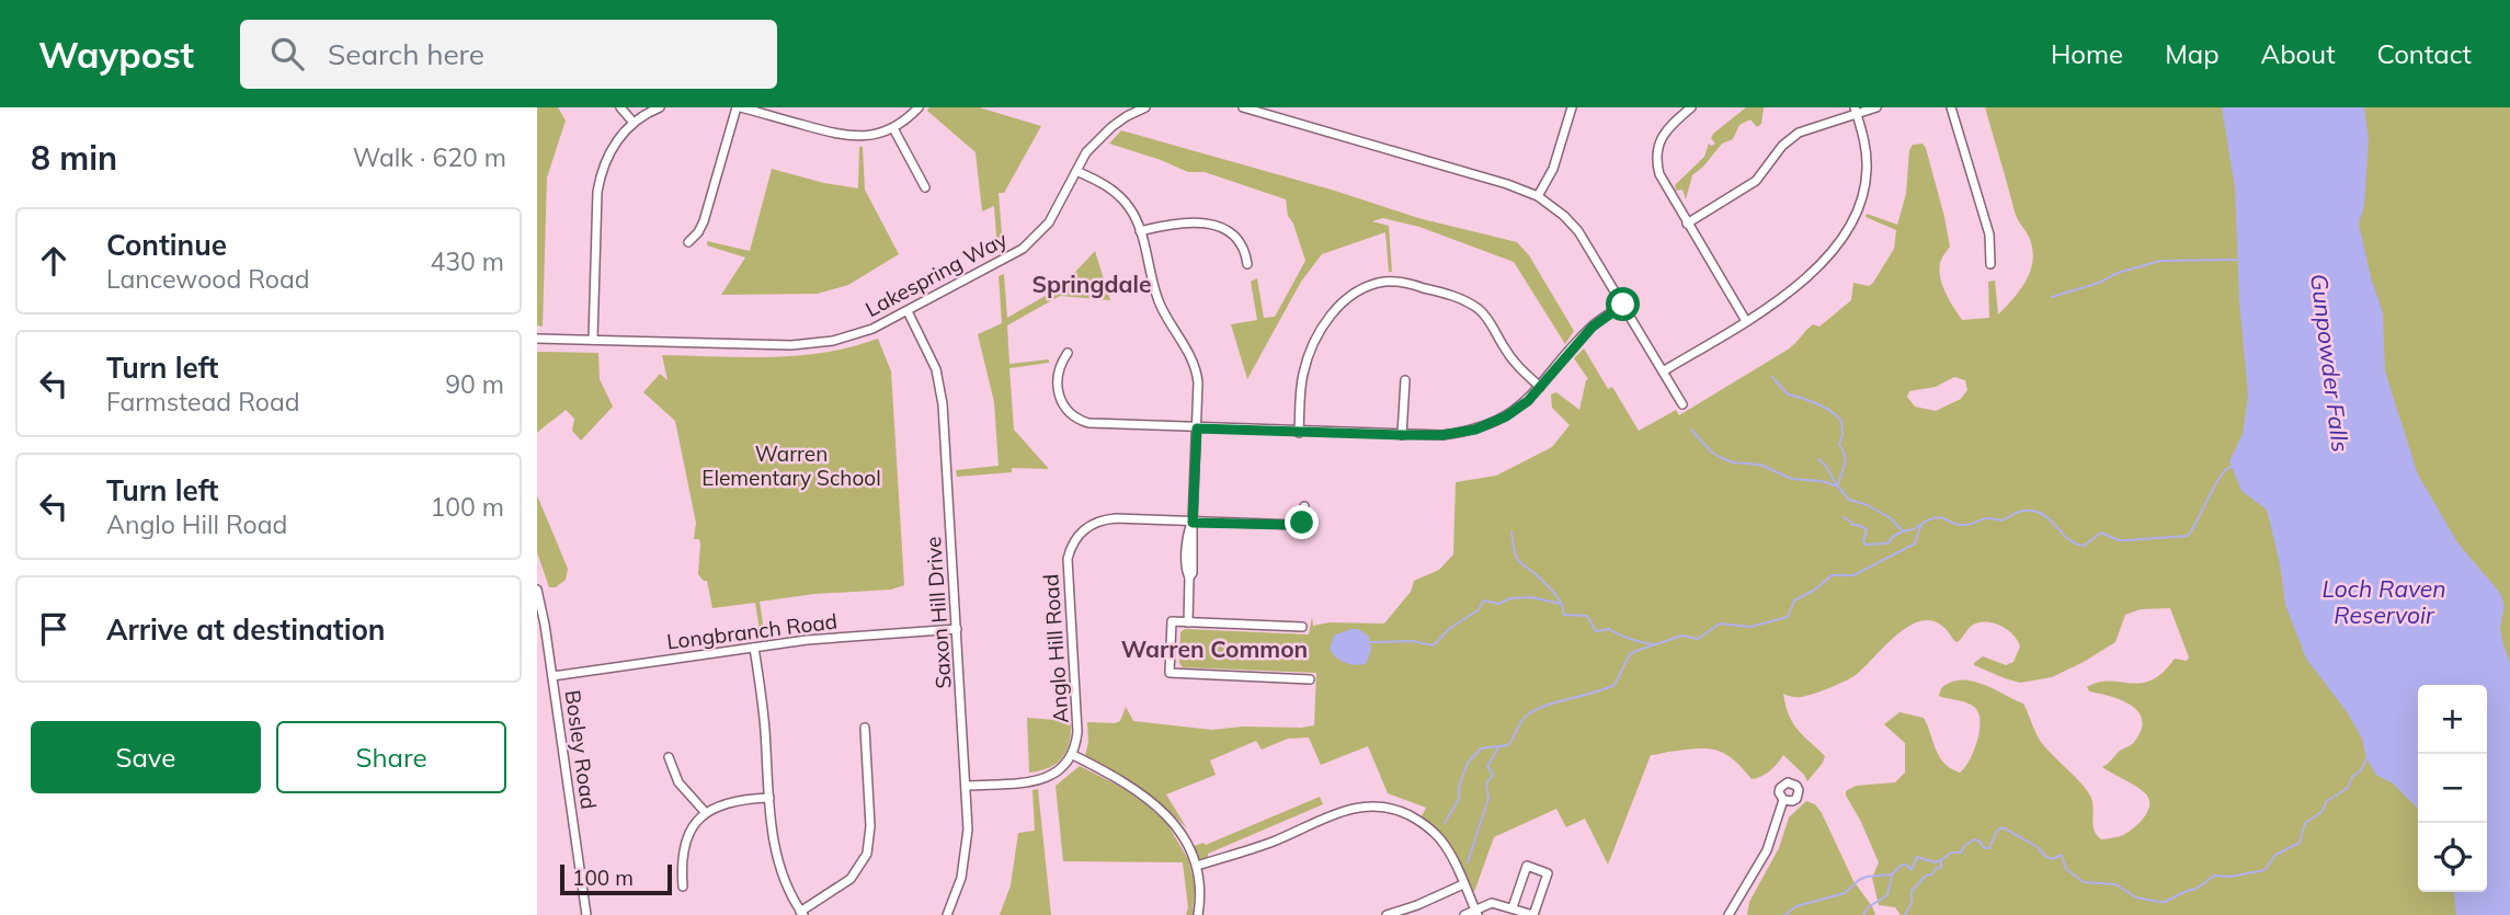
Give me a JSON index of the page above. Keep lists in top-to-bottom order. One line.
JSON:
{"streets":{"street":["Lakespring Way","Saxon Hill Drive","Longbranch Road","Anglo Hill Road","Bosley Road"]},"crossings":[["Lakespring Way","Saxon Hill Drive"],["Saxon Hill Drive","Longbranch Road"],["Longbranch Road","Bosley Road"]],"districts":["Springdale","Warren Common"],"water":["Gunpowder Falls","Loch Raven Reservoir"],"parks":["Warren Elementary School"],"scale_bar":"100 m","page":{"header":"Waypost","search":"Search here","nav":["Home","Map","About","Contact"],"heading":["8 min","Walk · 620 m"],"list":[["Continue","Lancewood Road","430 m"],["Turn left","Farmstead Road","90 m"],["Turn left","Anglo Hill Road","100 m"],"Arrive at destination"],"map_buttons":["+","−"],"buttons":["Save","Share"],"scale":"100 m"}}
